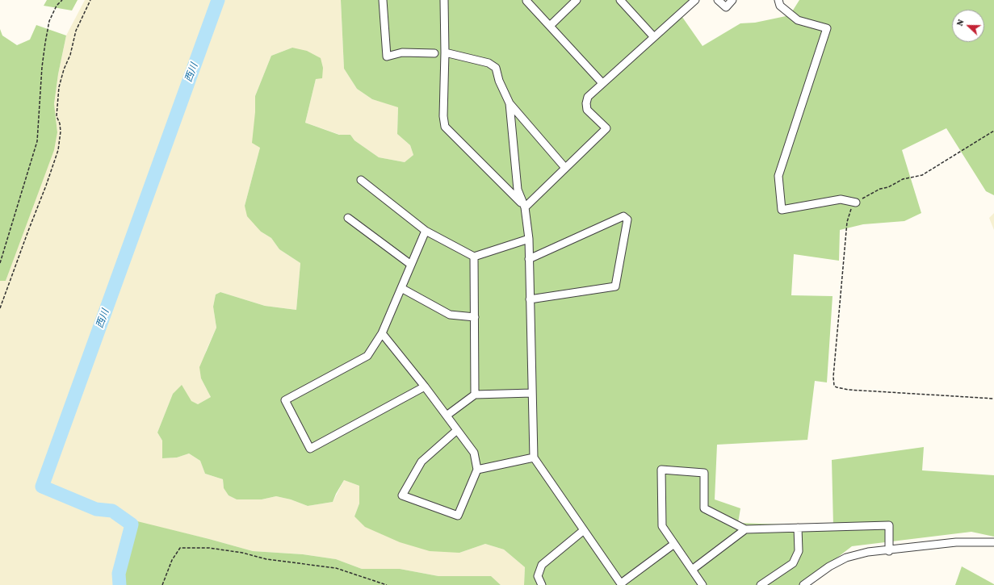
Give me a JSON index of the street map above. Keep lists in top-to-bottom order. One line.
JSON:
{"water":["西川"],"north":"left"}
